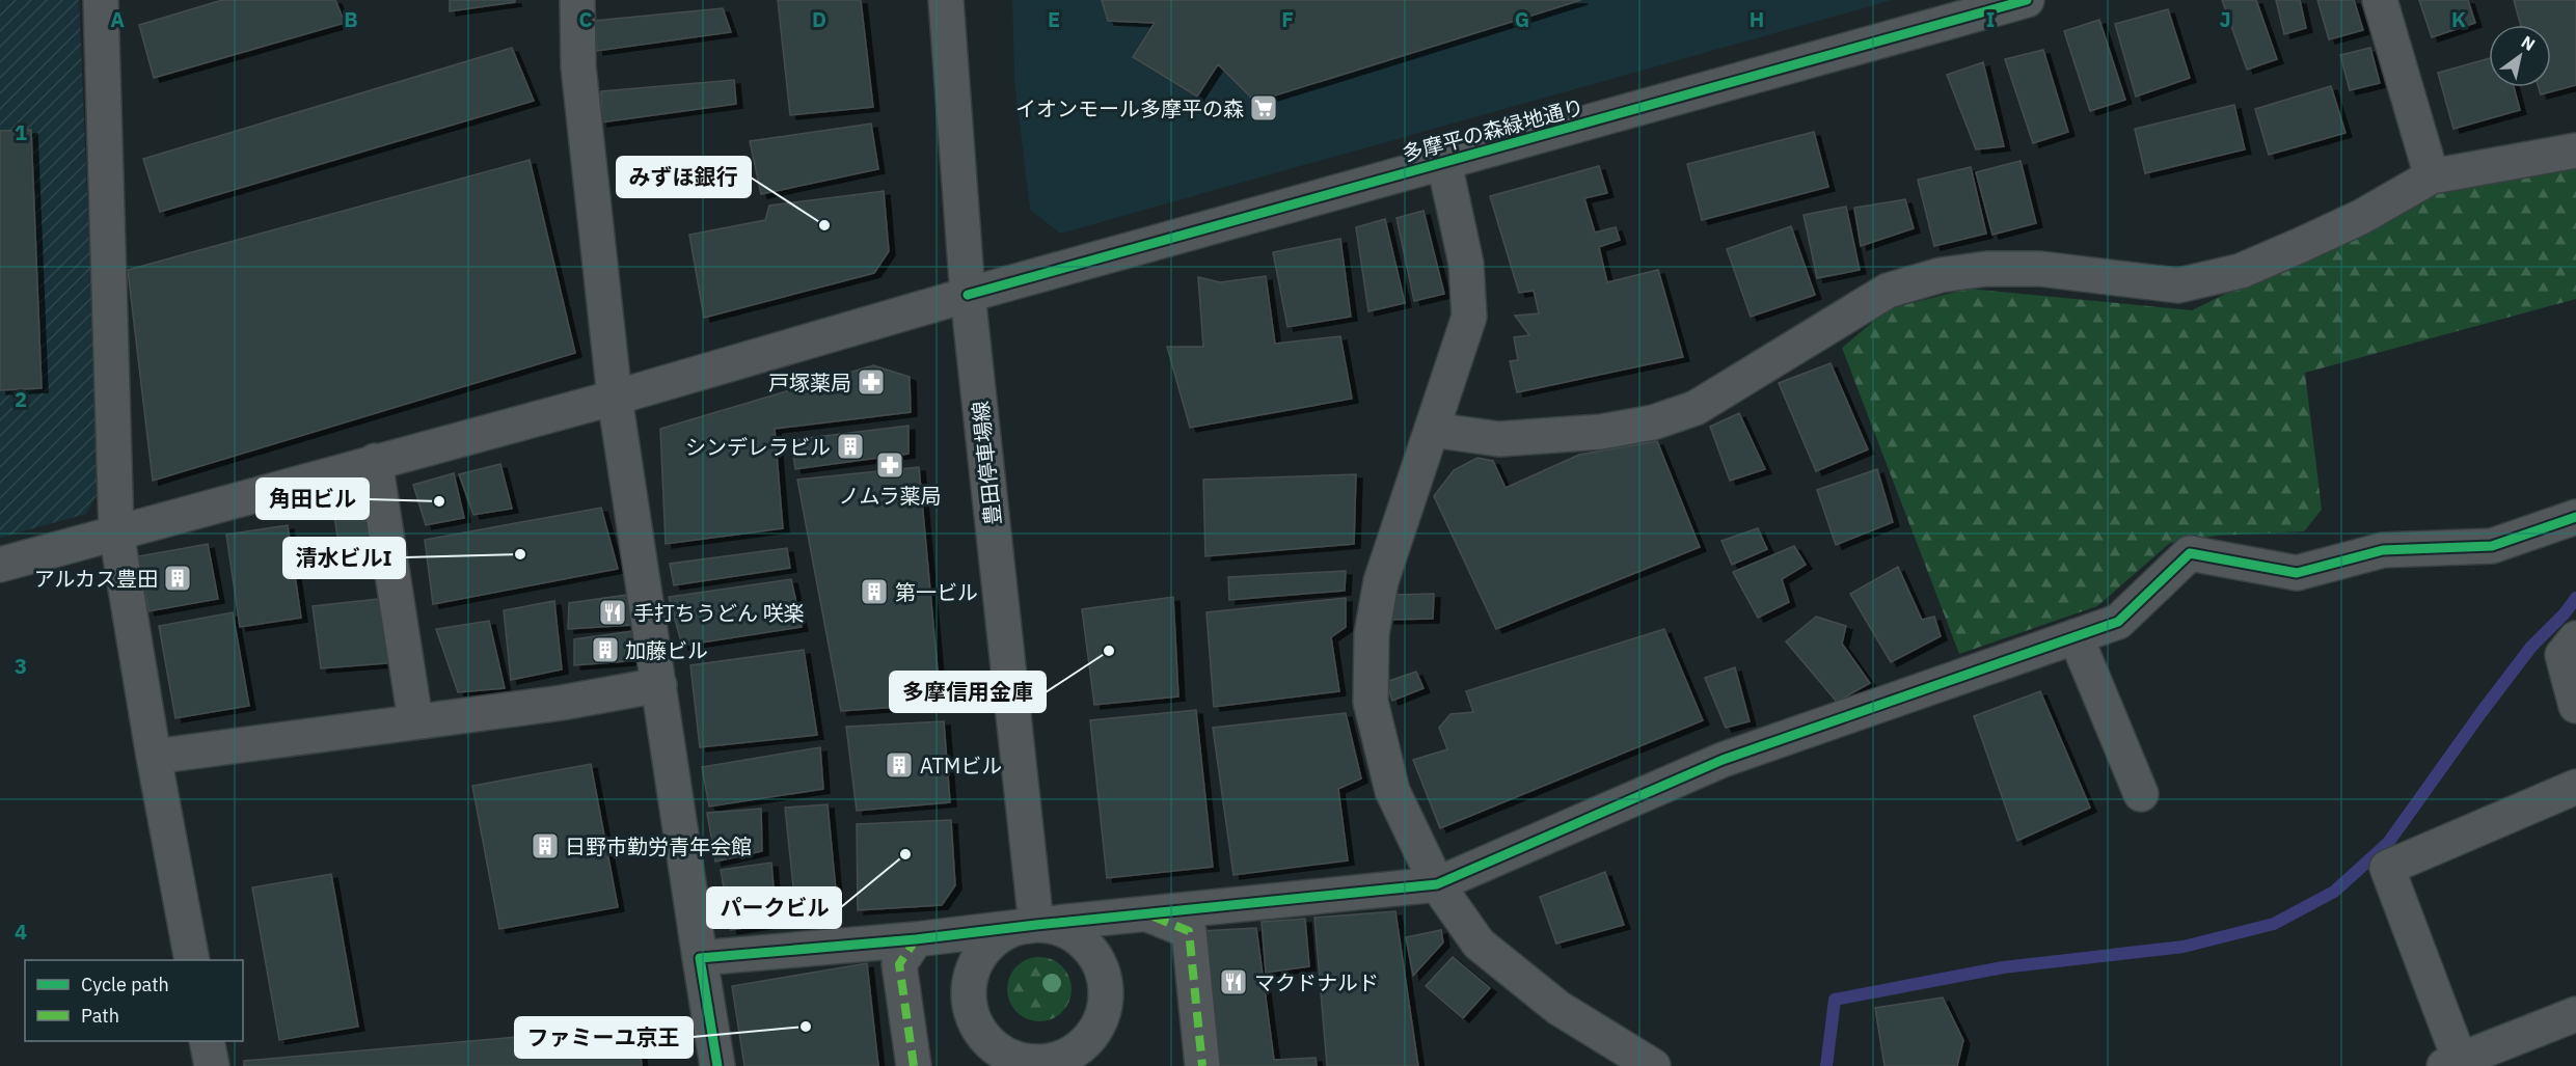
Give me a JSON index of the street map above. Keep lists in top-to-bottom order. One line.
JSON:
{"streets":{"street":["多摩平の森緑地通り","豊田停車場線"]},"crossings":[["多摩平の森緑地通り","豊田停車場線"]],"places":{"supermarket":["イオンモール多摩平の森"],"other":["みずほ銀行","角田ビル","清水ビルI","多摩信用金庫","パークビル","ファミーユ京王"],"pharmacy":["戸塚薬局","ノムラ薬局"],"building":["シンデレラビル","アルカス豊田","第一ビル","加藤ビル","ATMビル","日野市勤労青年会館"],"restaurant":["手打ちうどん 咲楽","マクドナルド"]},"legend":["Cycle path","Path"],"north":"top right","grid":{"columns":["A","B","C","D","E","F","G","H","I","J","K"],"rows":["1","2","3","4"]}}
